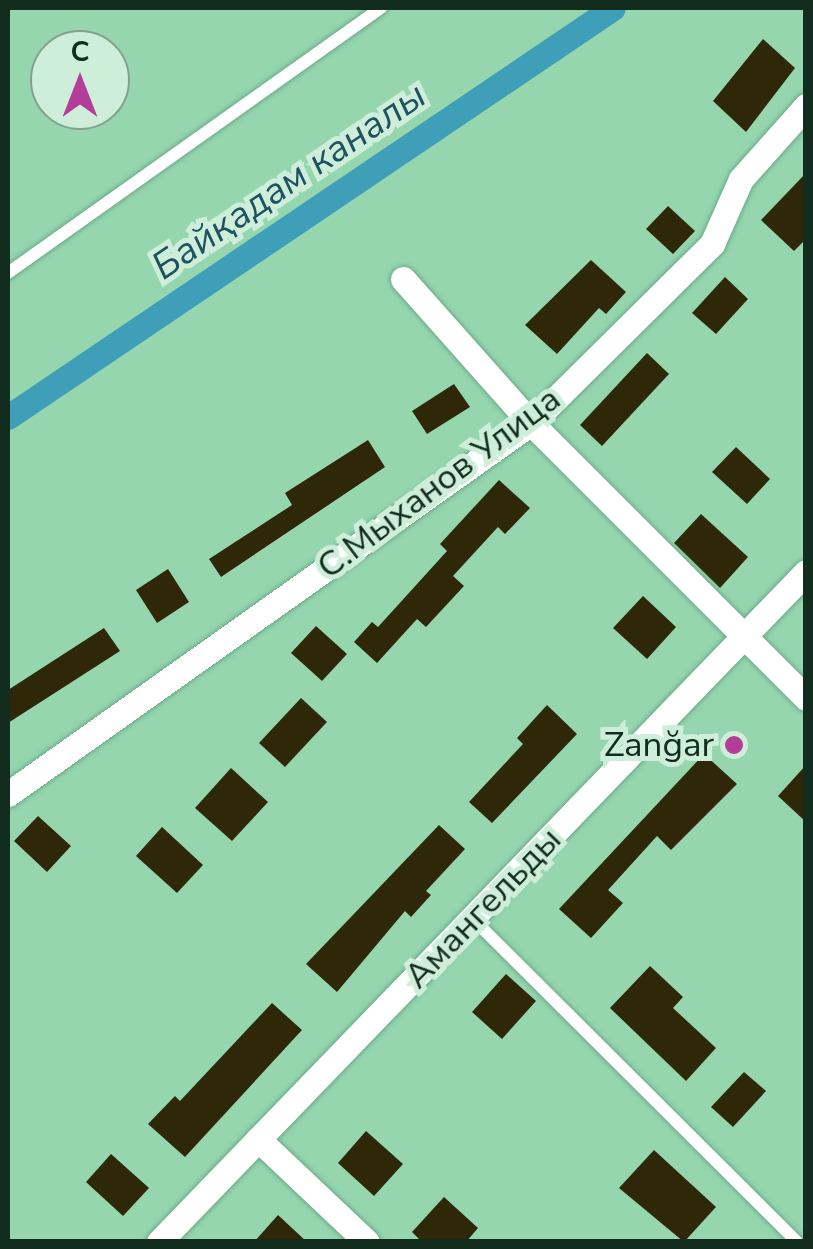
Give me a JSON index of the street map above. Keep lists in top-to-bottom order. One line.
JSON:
{"streets":{"street":["С.Мыханов Улица","Амангельды"]},"water":["Байқадам каналы"],"places":["Zanğar"],"north":"top"}
